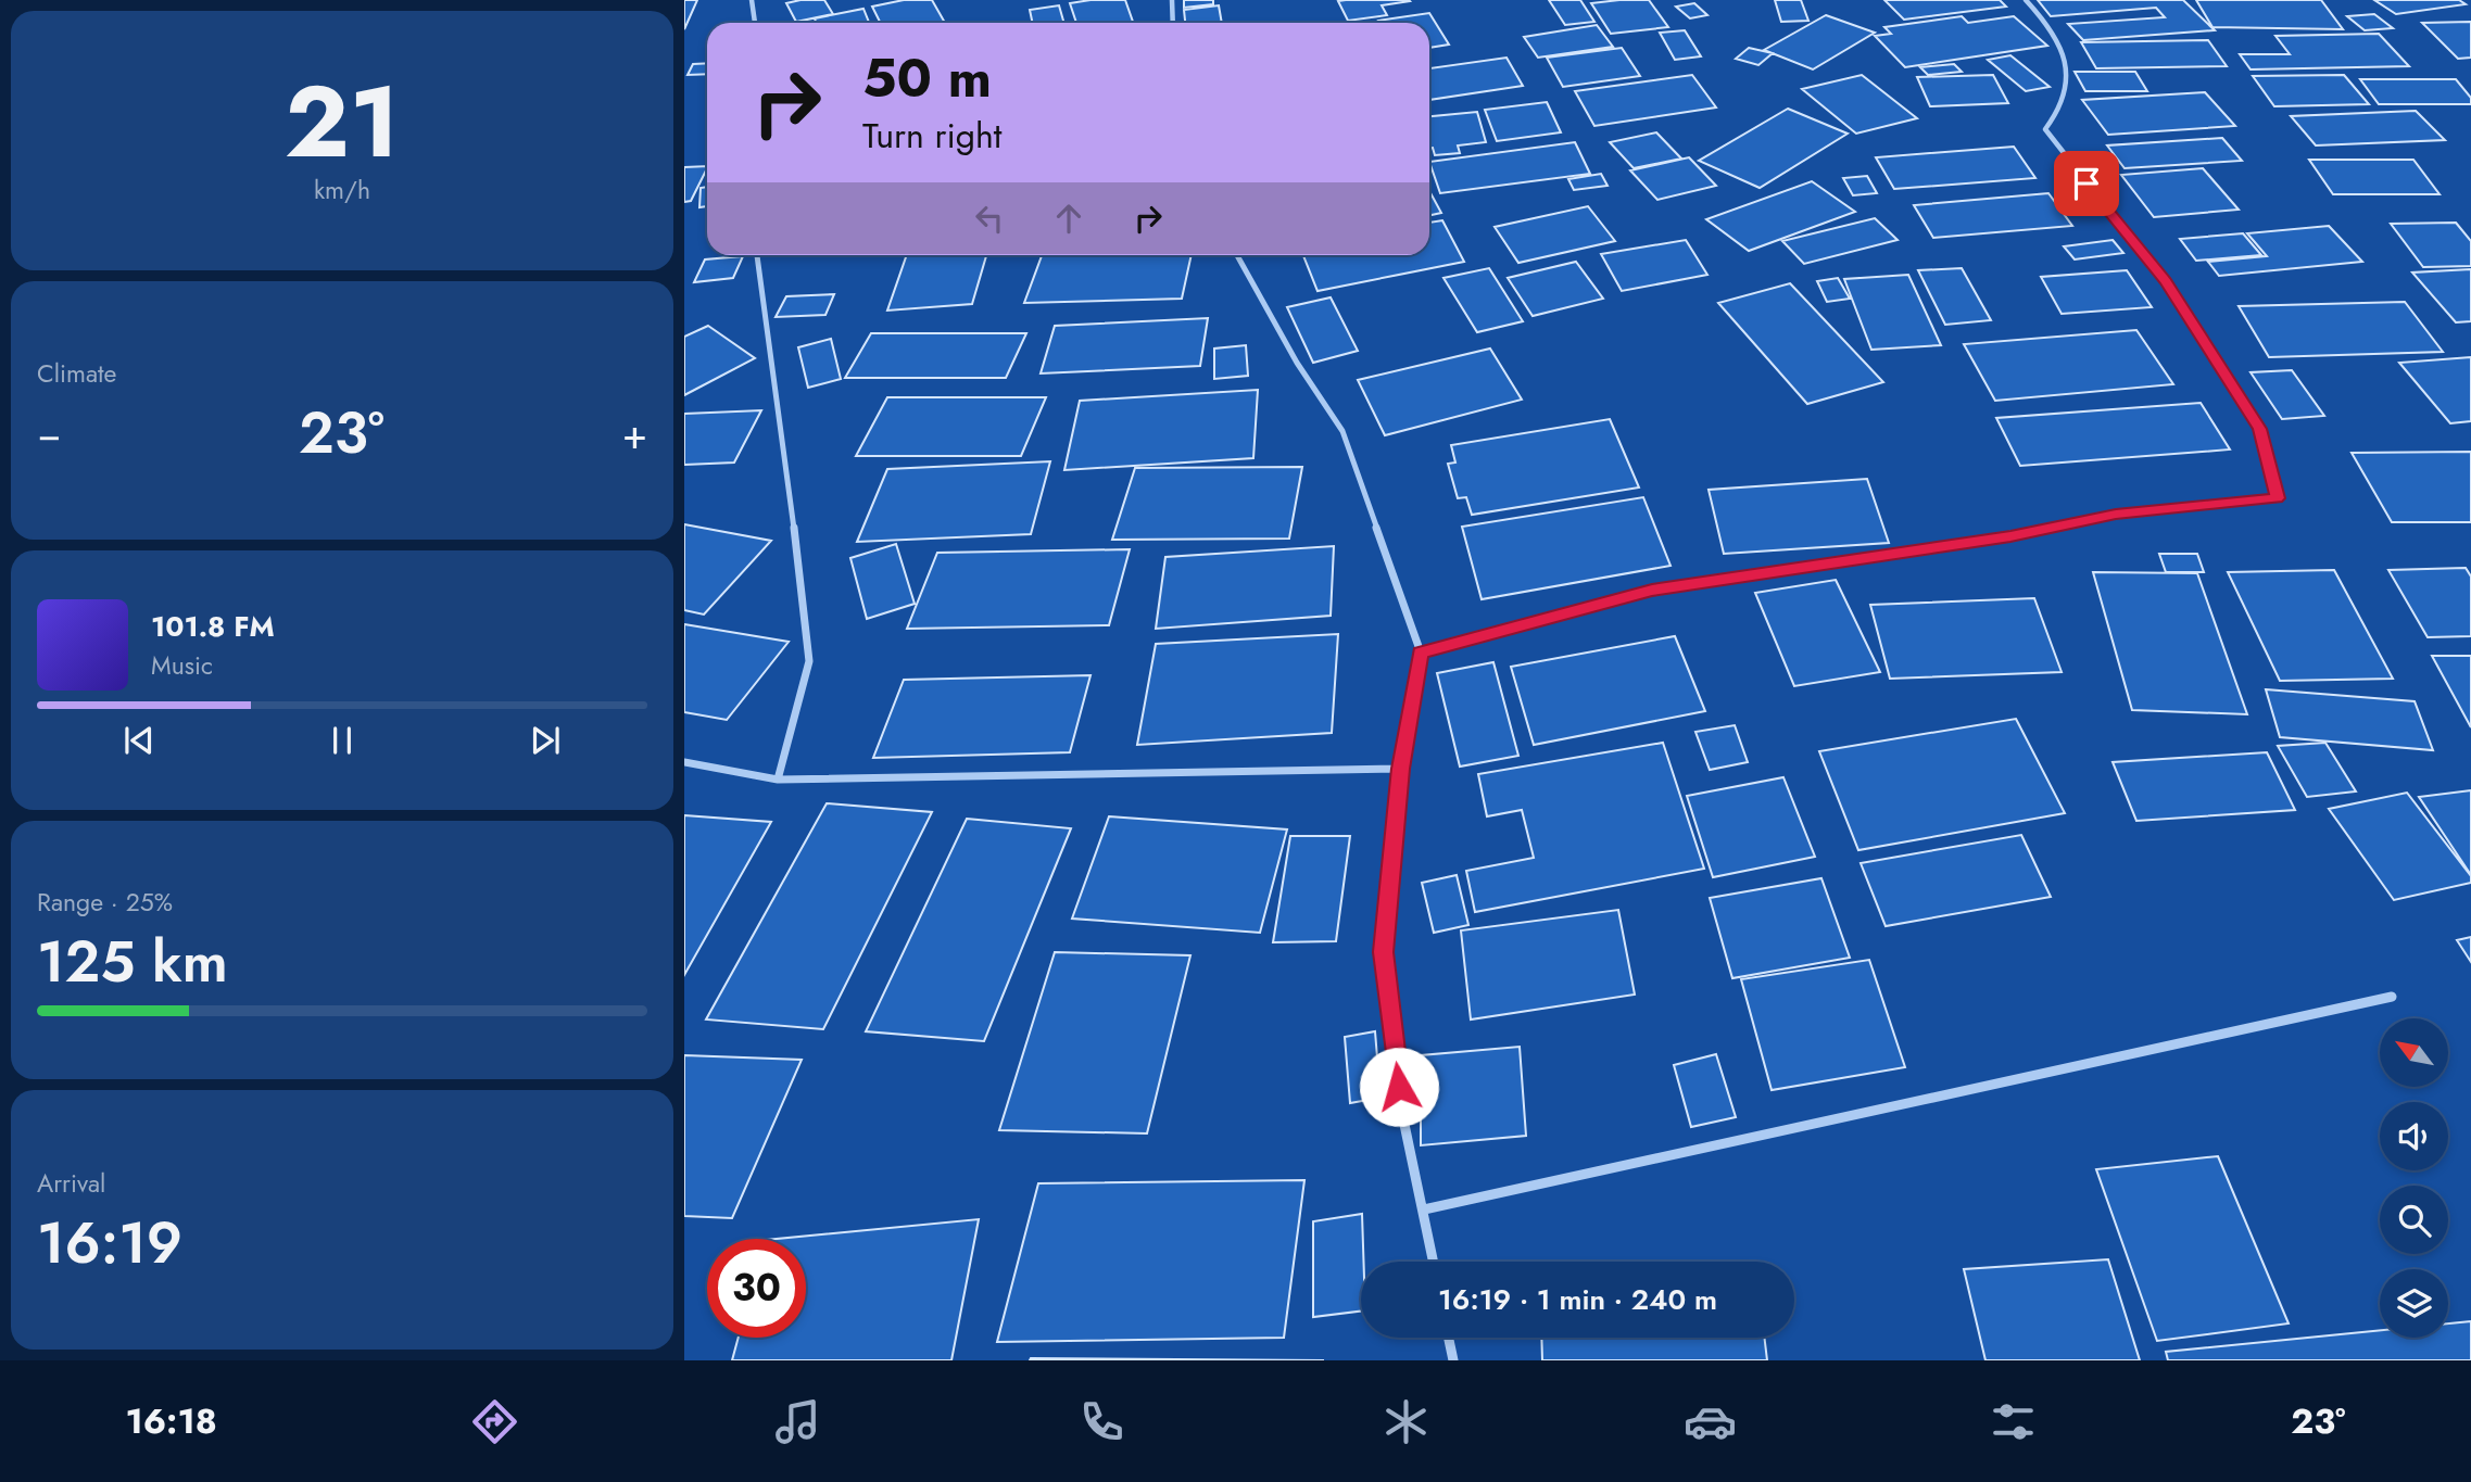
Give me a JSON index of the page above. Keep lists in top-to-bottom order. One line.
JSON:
{"north":"top left","page":{"tile":[["21","km/h"],"Climate",["Range · 25%","125 km"],["Arrival","16:19"]],"turn":["50 m","Turn right"],"heat":["−","23°","+"],"song":["101.8 FM","Music"],"limit":"30","trip":"16:19 · 1 min · 240 m","tabs":["16:18","23°"]}}
